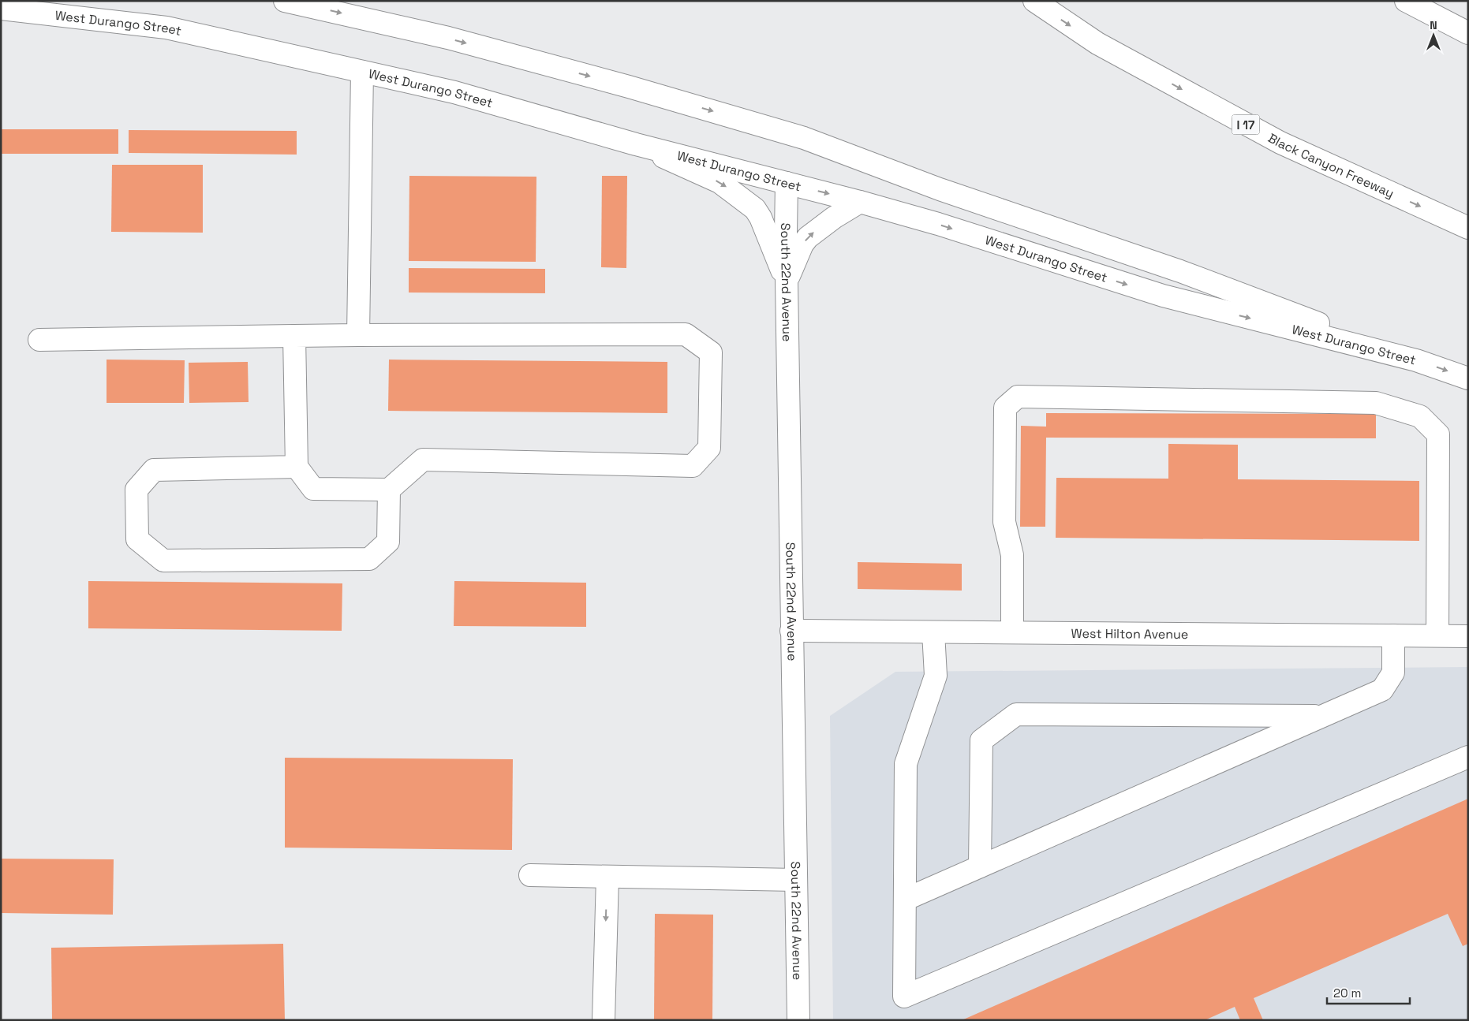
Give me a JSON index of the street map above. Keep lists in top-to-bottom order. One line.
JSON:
{"streets":{"main road":["West Durango Street","I 17","Black Canyon Freeway","South 22nd Avenue","West Hilton Avenue"]},"crossings":[["West Durango Street","South 22nd Avenue"],["South 22nd Avenue","West Hilton Avenue"]],"scale_bar":"20 m","north":"top"}
